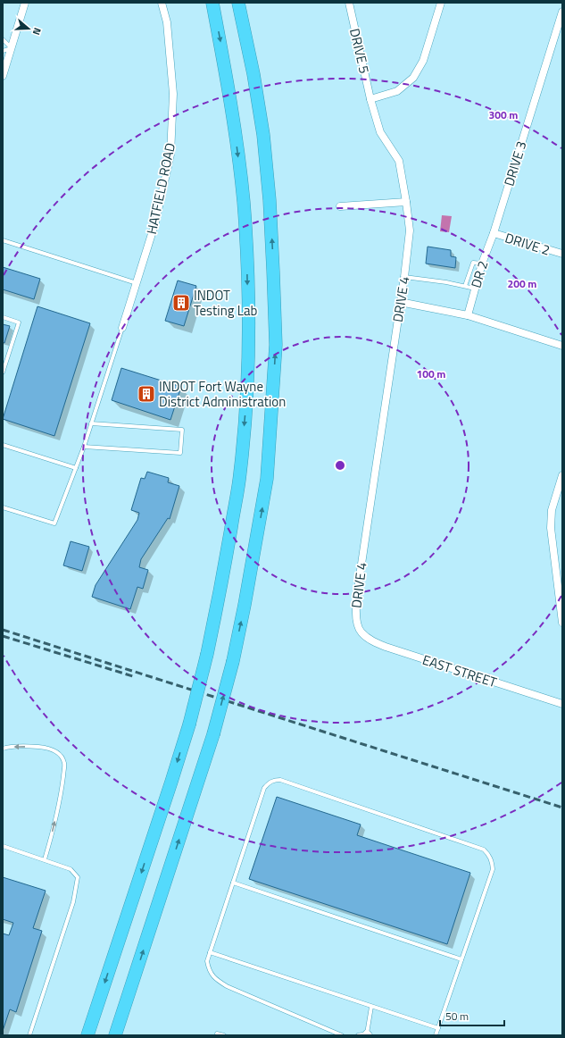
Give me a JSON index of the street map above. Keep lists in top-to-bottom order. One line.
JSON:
{"streets":{"street":["DRIVE 5","DRIVE 3","HATFIELD ROAD","DRIVE 2","DR 2","DRIVE 4","EAST STREET"]},"crossings":[["DRIVE 5","DRIVE 4"],["DRIVE 3","DRIVE 2"],["DRIVE 3","DR 2"],["DRIVE 2","DR 2"],["DRIVE 4","EAST STREET"]],"places":{"building":["INDOT Testing Lab","INDOT Fort Wayne District Administration"]},"scale_bar":"50 m","north":"right","rings":["300 m","200 m","100 m"]}
